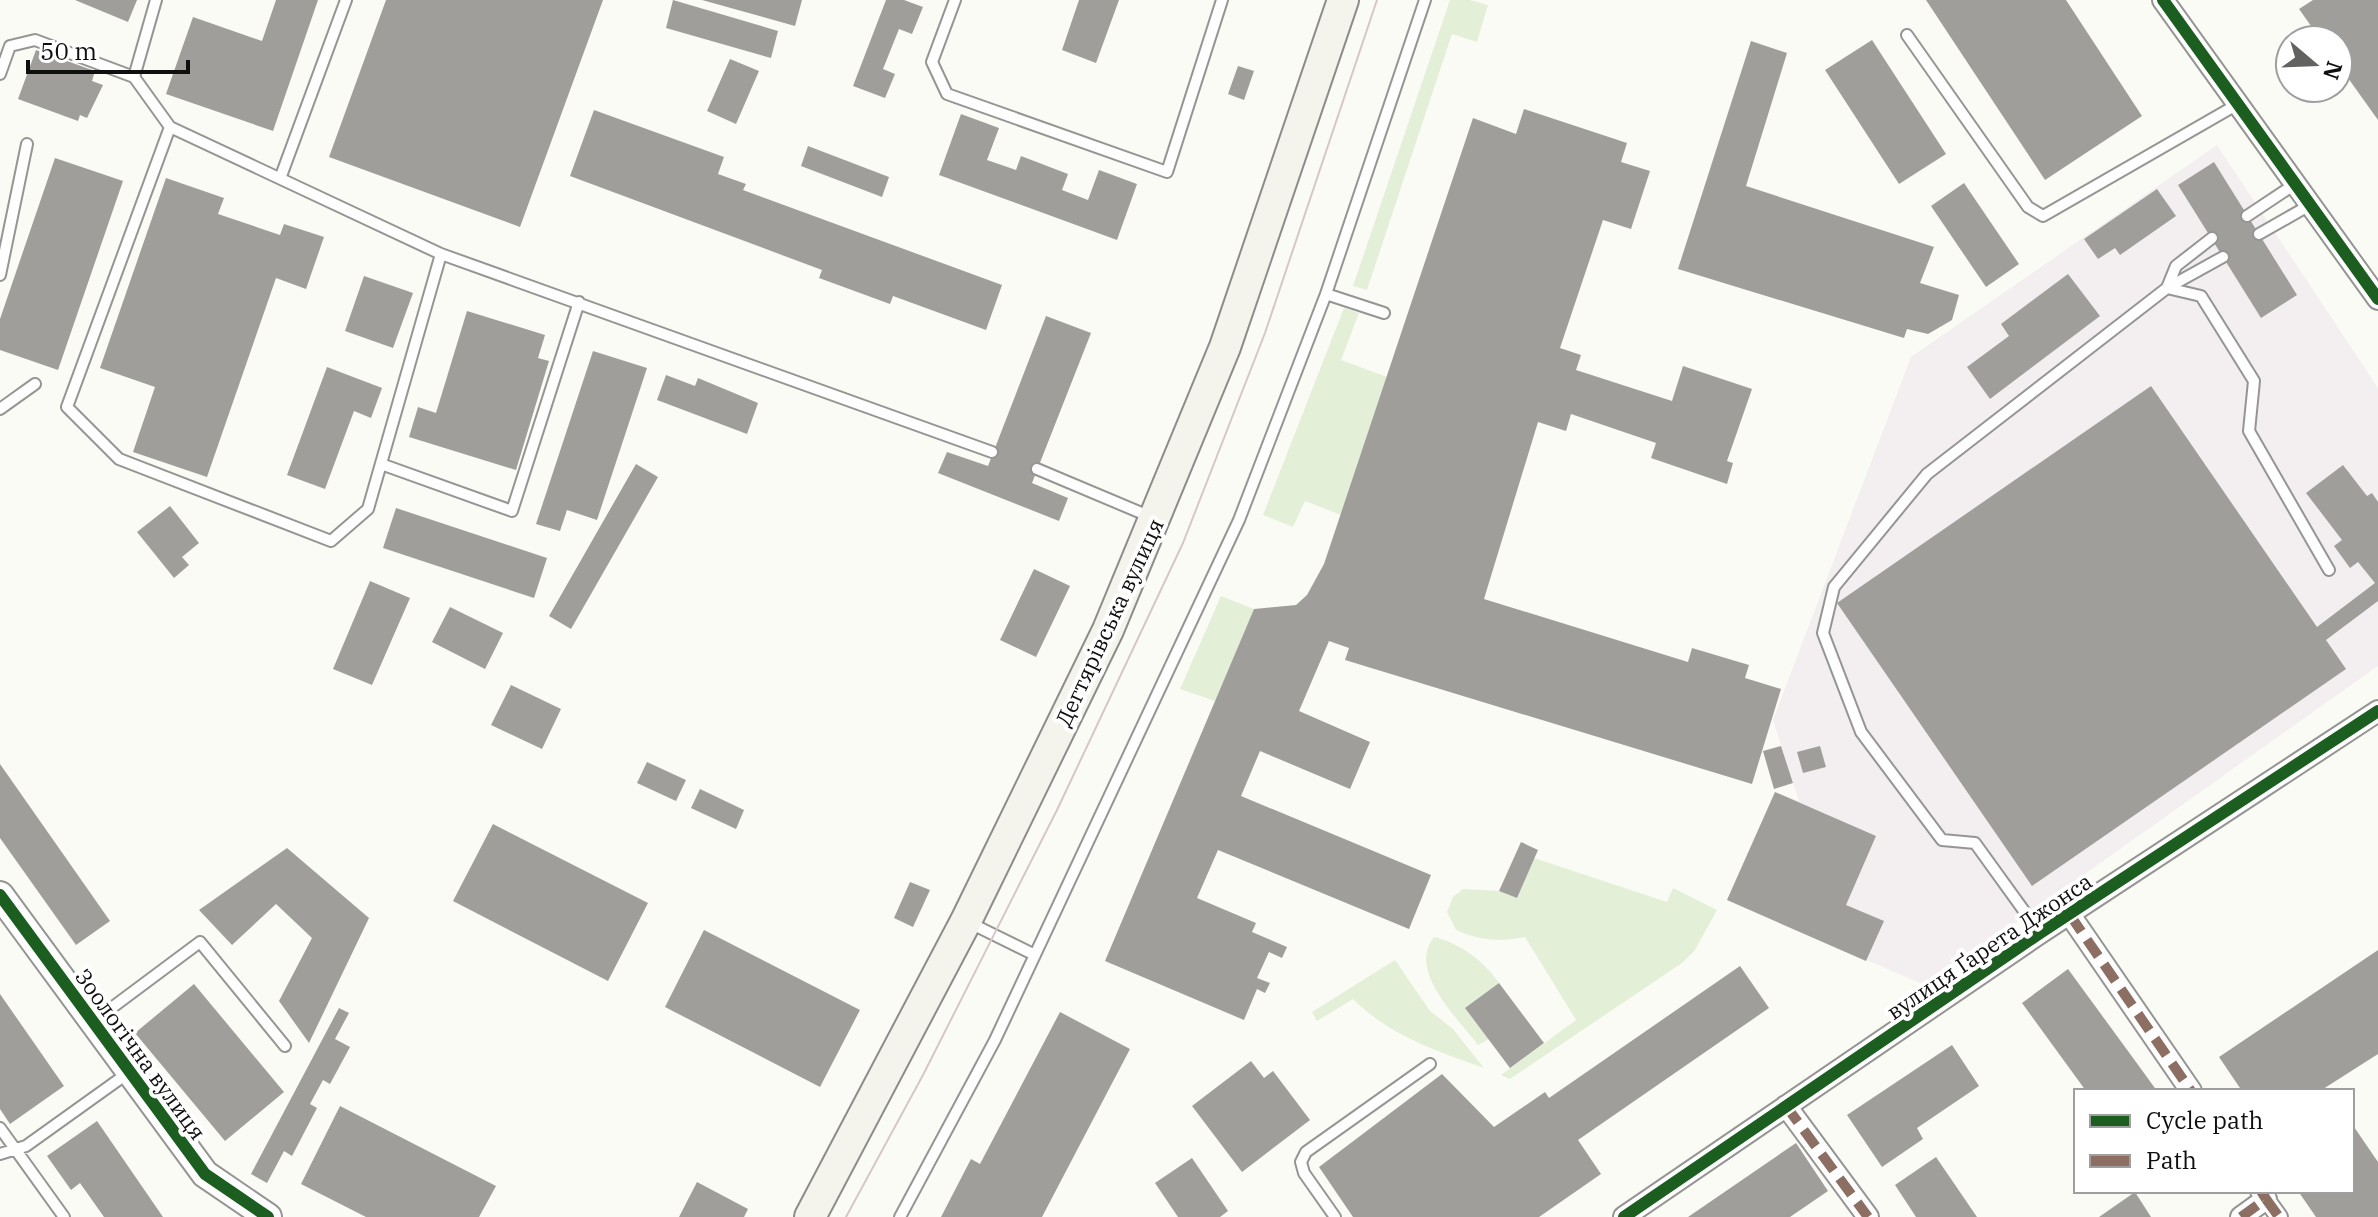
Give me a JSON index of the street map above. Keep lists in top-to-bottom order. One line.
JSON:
{"streets":{"main road":["Дегтярівська вулиця"],"street":["вулиця Ґарета Джонса","Зоологічна вулиця"]},"legend":["Cycle path","Path"],"scale_bar":"50 m","north":"right"}
